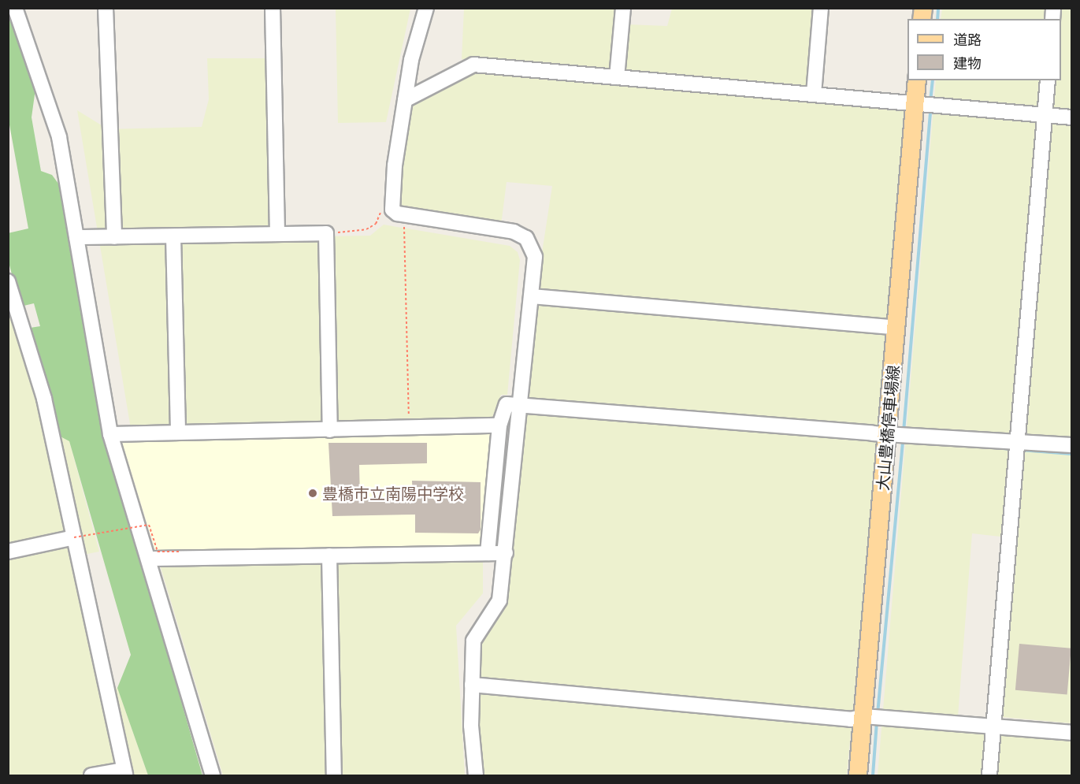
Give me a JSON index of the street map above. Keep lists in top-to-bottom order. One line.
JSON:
{"streets":{"main road":["大山豊橋停車場線"]},"places":["豊橋市立南陽中学校"],"legend":["道路","建物"]}
